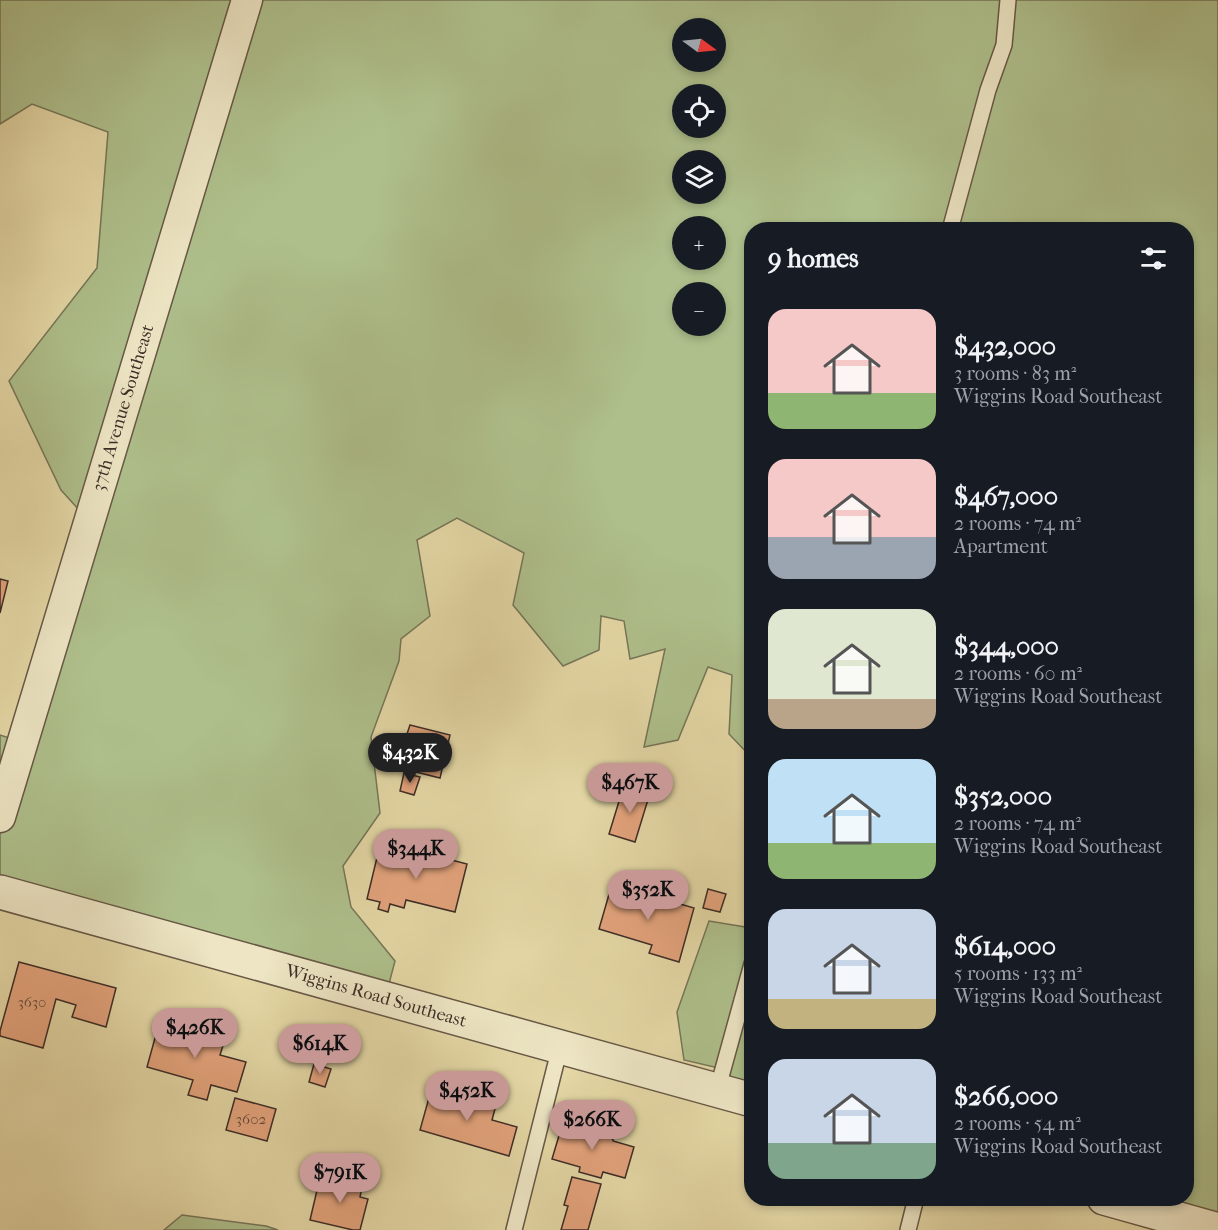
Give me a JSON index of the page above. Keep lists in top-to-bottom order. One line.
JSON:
{"streets":{"street":["37th Avenue Southeast","Wiggins Road Southeast"]},"house_numbers":["3630","3602"],"north":"right","page":{"map_buttons":["+","−"],"heading":"9 homes","list":[{"name":"$432,000","note":"3 rooms · 83 m² · Wiggins Road Southeast"},{"name":"$467,000","note":"2 rooms · 74 m² · Apartment"},{"name":"$344,000","note":"2 rooms · 60 m² · Wiggins Road Southeast"},{"name":"$352,000","note":"2 rooms · 74 m² · Wiggins Road Southeast"},{"name":"$614,000","note":"5 rooms · 133 m² · Wiggins Road Southeast"},{"name":"$266,000","note":"2 rooms · 54 m² · Wiggins Road Southeast"}],"price":["$432K","$467K","$344K","$352K","$426K","$614K","$452K","$266K","$791K"]}}
